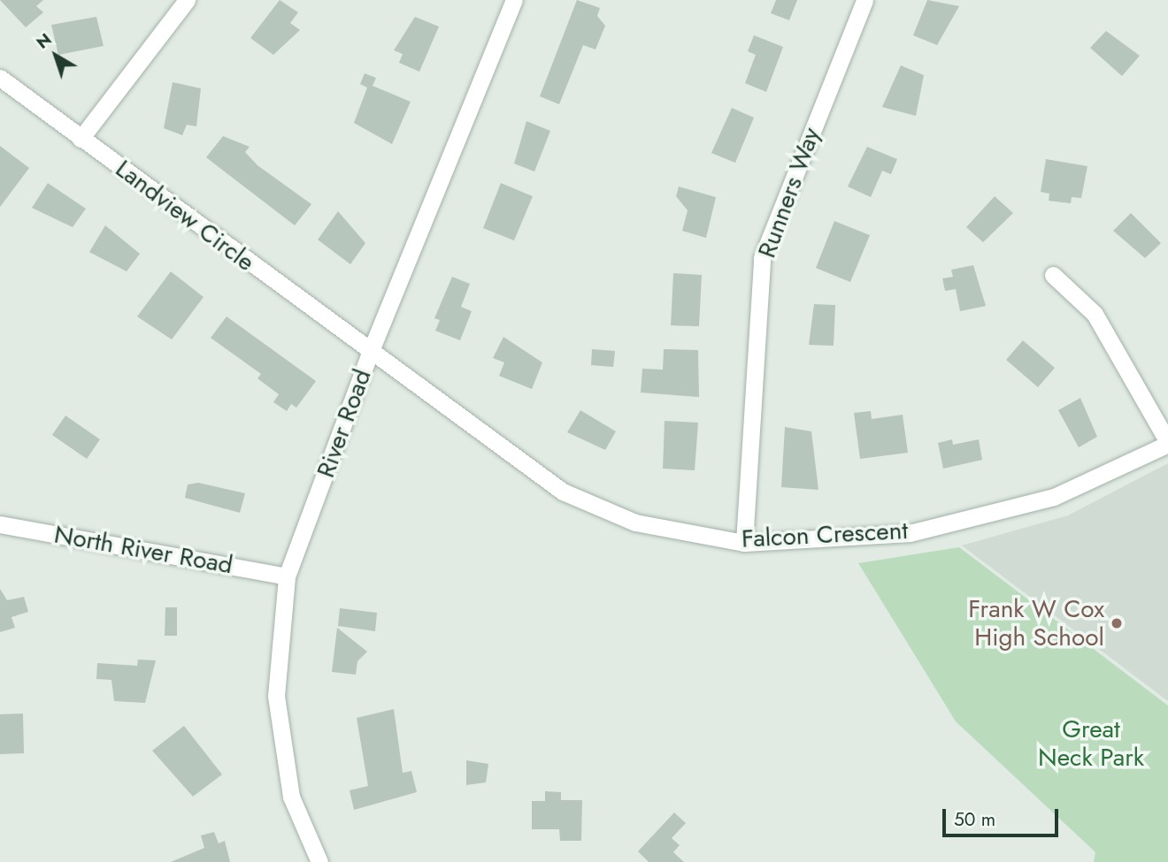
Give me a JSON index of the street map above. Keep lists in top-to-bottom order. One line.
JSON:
{"streets":{"street":["Runners Way","Landview Circle","River Road","Falcon Crescent","North River Road"]},"crossings":[["Runners Way","Falcon Crescent"],["Landview Circle","River Road"],["Landview Circle","Falcon Crescent"],["River Road","Falcon Crescent"],["River Road","North River Road"]],"parks":["Great Neck Park"],"places":["Frank W Cox High School"],"scale_bar":"50 m","north":"top left"}
